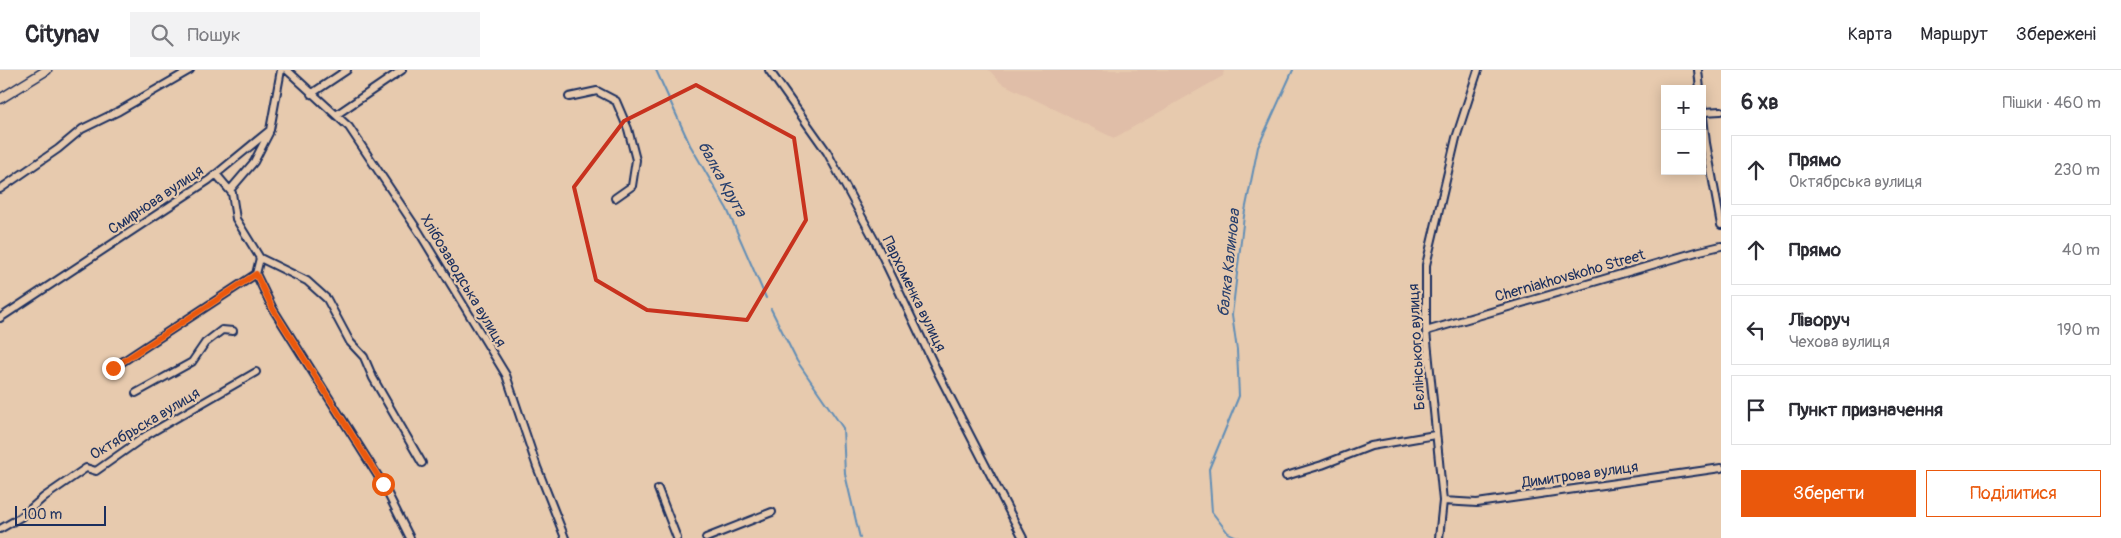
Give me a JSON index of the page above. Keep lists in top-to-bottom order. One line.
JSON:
{"streets":{"street":["Смирнова вулиця","Cherniakhovskoho Street","Хлібозаводська вулиця","Пархоменка вулиця","Бєлінського вулиця","Октябрьска вулиця","Димитрова вулиця"]},"crossings":[["Cherniakhovskoho Street","Бєлінського вулиця"],["Бєлінського вулиця","Димитрова вулиця"]],"water":["балка Крута","балка Калинова"],"scale_bar":"100 m","page":{"header":"Citynav","search":"Пошук","nav":["Карта","Маршрут","Збережені"],"heading":["6 хв","Пішки · 460 m"],"map_buttons":["+","−"],"list":[["Прямо","Октябрська вулиця","230 m"],["Прямо","40 m"],["Ліворуч","Чехова вулиця","190 m"],"Пункт призначення"],"buttons":["Зберегти","Поділитися"],"scale":"100 m"}}
